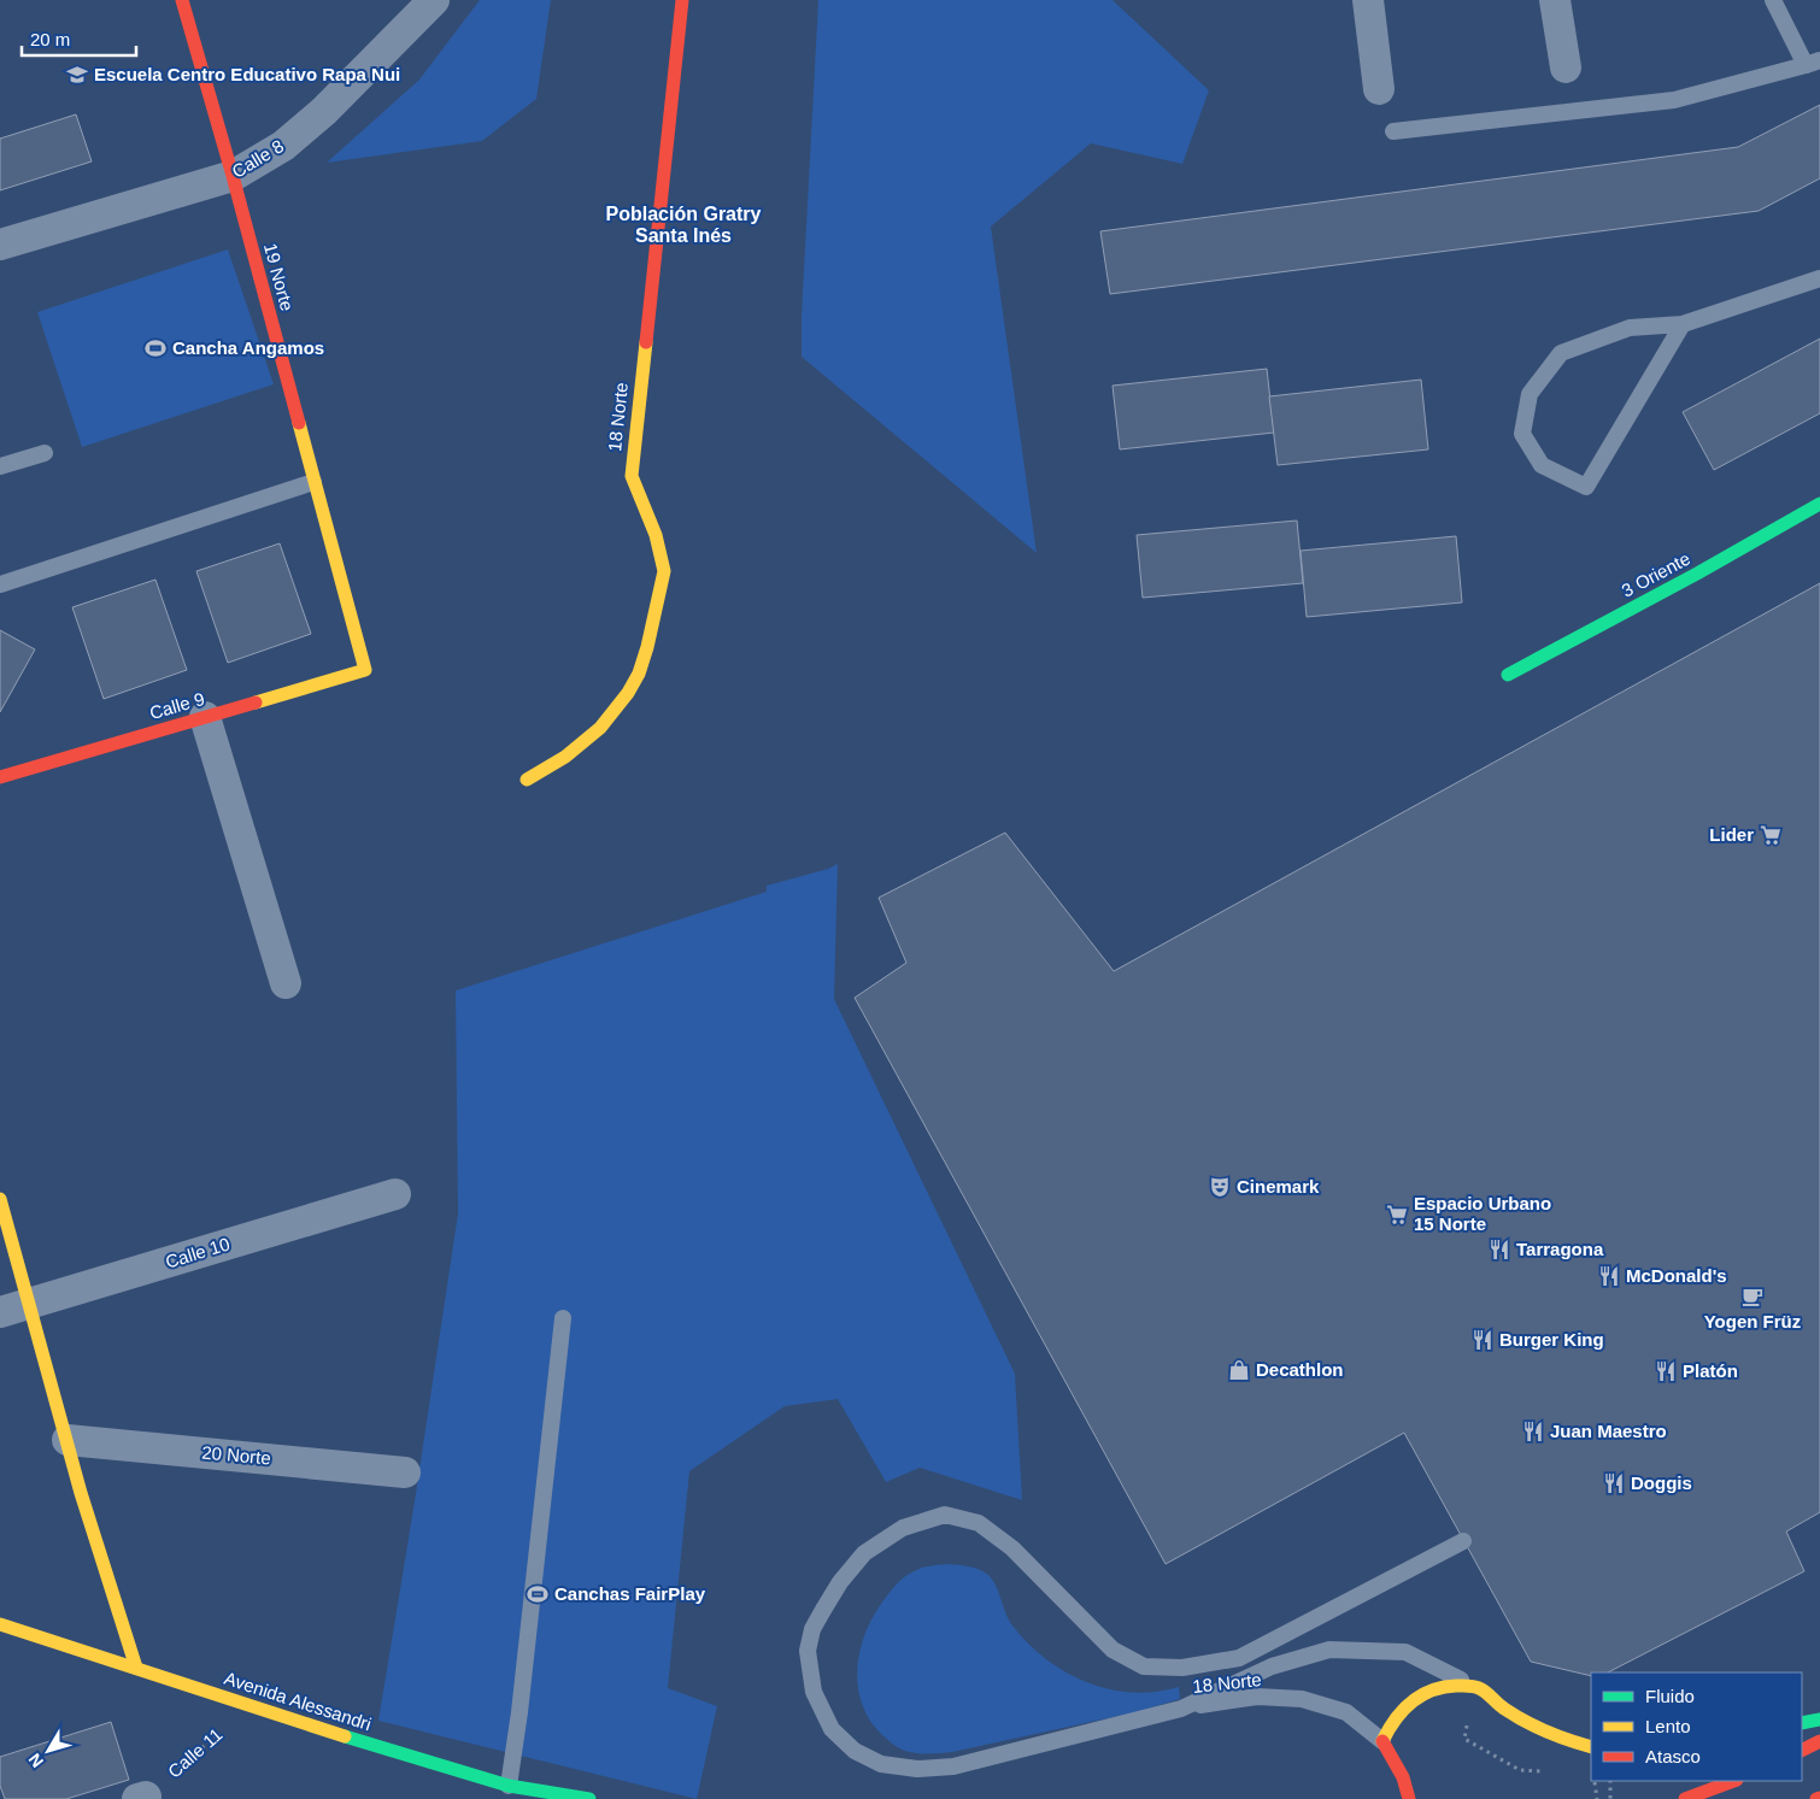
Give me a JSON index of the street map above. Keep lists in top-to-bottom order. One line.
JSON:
{"streets":{"street":["Calle 8","19 Norte","18 Norte","3 Oriente","Calle 9","Calle 10","20 Norte","Avenida Alessandri"],"path":["Calle 11"]},"crossings":[["Calle 8","19 Norte"],["19 Norte","Calle 9"],["Avenida Alessandri","Calle 11"]],"districts":["Población Gratry Santa Inés"],"places":{"school or university":["Escuela Centro Educativo Rapa Nui"],"sports":["Cancha Angamos","Canchas FairPlay"],"supermarket":["Lider","Espacio Urbano 15 Norte"],"theatre":["Cinemark"],"restaurant":["Tarragona","McDonald's","Burger King","Platón","Juan Maestro","Doggis"],"cafe":["Yogen Früz"],"shop":["Decathlon"]},"legend":["Fluido","Lento","Atasco"],"scale_bar":"20 m","north":"bottom left"}
